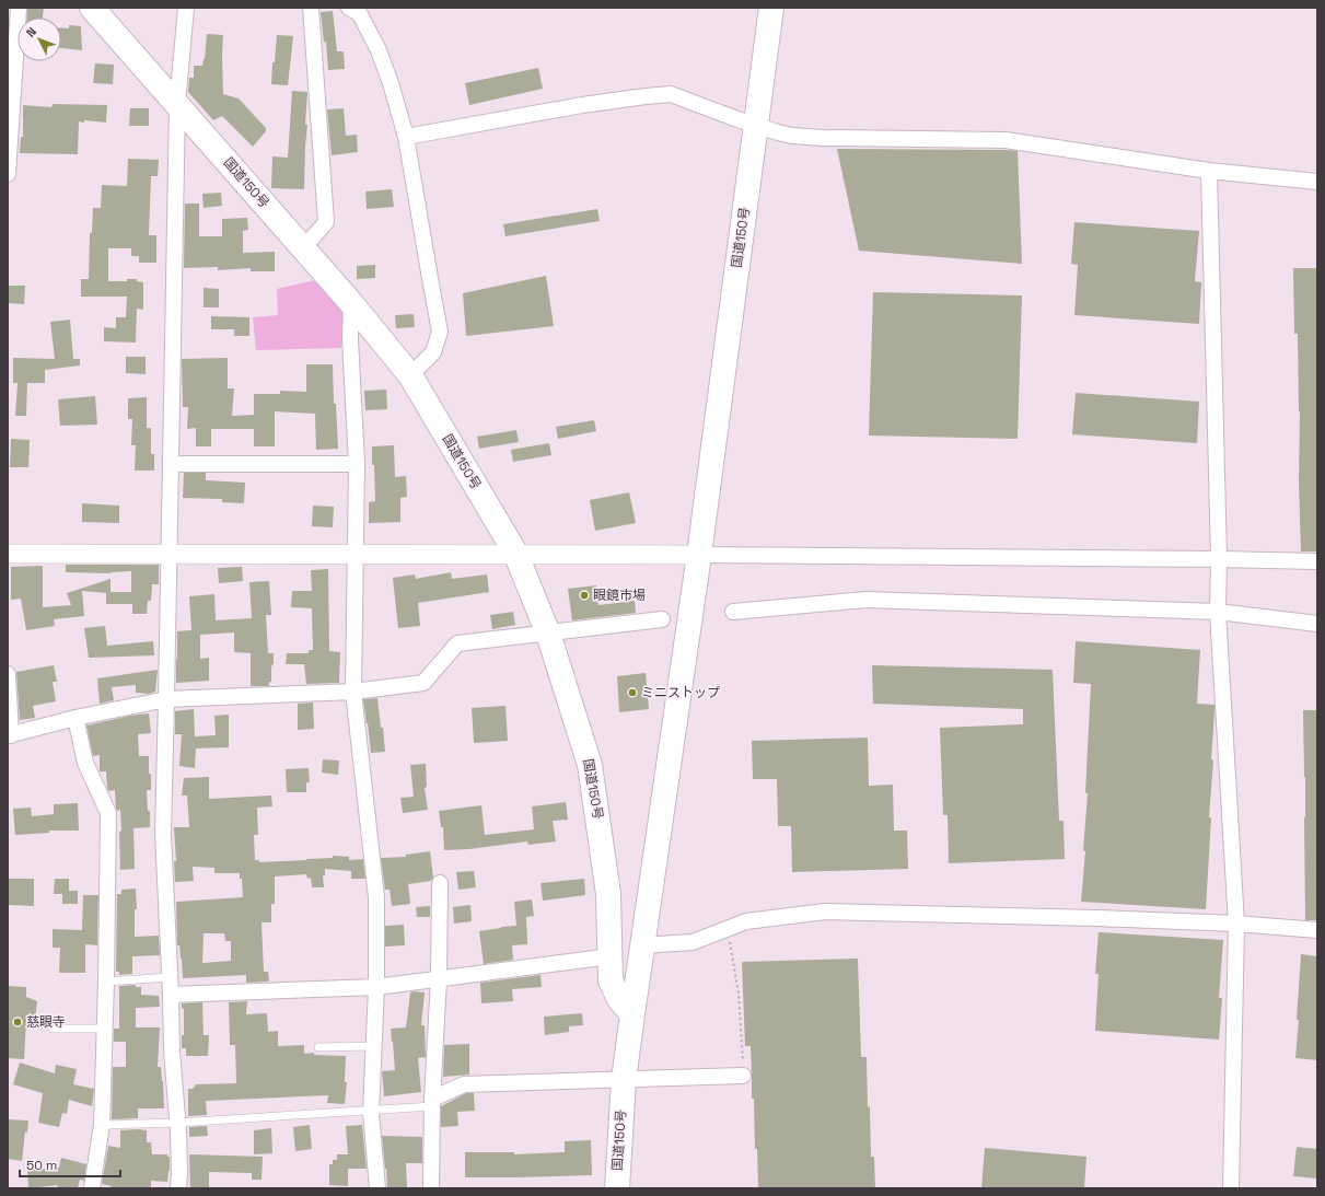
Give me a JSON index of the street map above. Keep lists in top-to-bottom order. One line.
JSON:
{"streets":{"highway":["国道150号"]},"places":["眼鏡市場","ミニストップ","慈眼寺"],"scale_bar":"50 m","north":"top left"}
